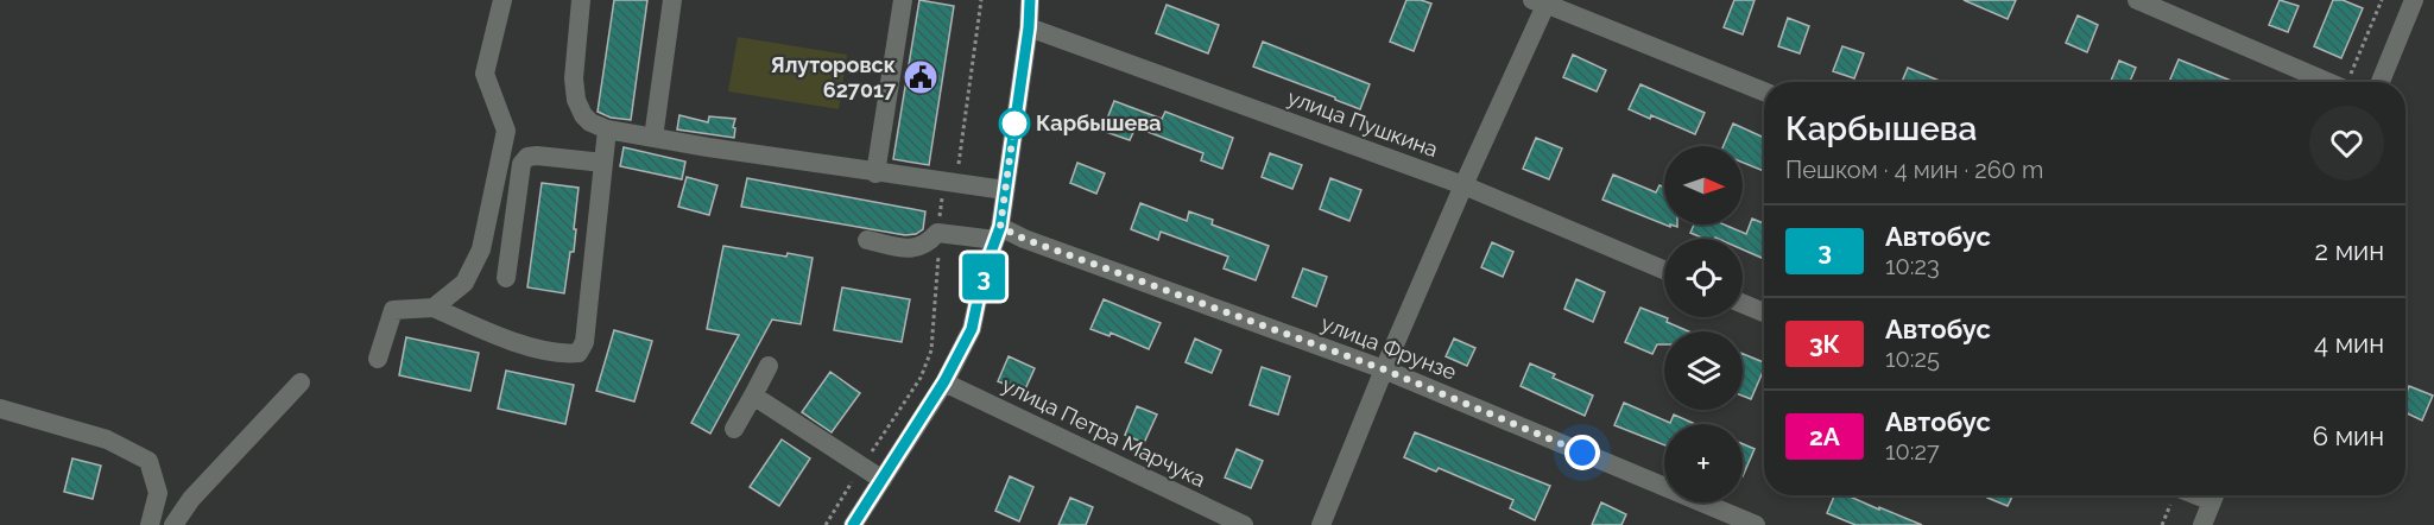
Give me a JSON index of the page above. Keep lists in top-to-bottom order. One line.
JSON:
{"streets":{"street":["улица Пушкина","улица Фрунзе","улица Петра Марчука"]},"places":{"public building":["Ялуторовск 627017"],"other":["Карбышева"]},"lines":["bus line 3"],"north":"right","page":{"on_map":"3","heading":["Карбышева","Пешком · 4 мин · 260 m"],"map_buttons":"+","list":[{"mark":"3","name":"Автобус","note":"10:23","value":"2 мин"},{"mark":"3К","name":"Автобус","note":"10:25","value":"4 мин"},{"mark":"2А","name":"Автобус","note":"10:27","value":"6 мин"}]}}
